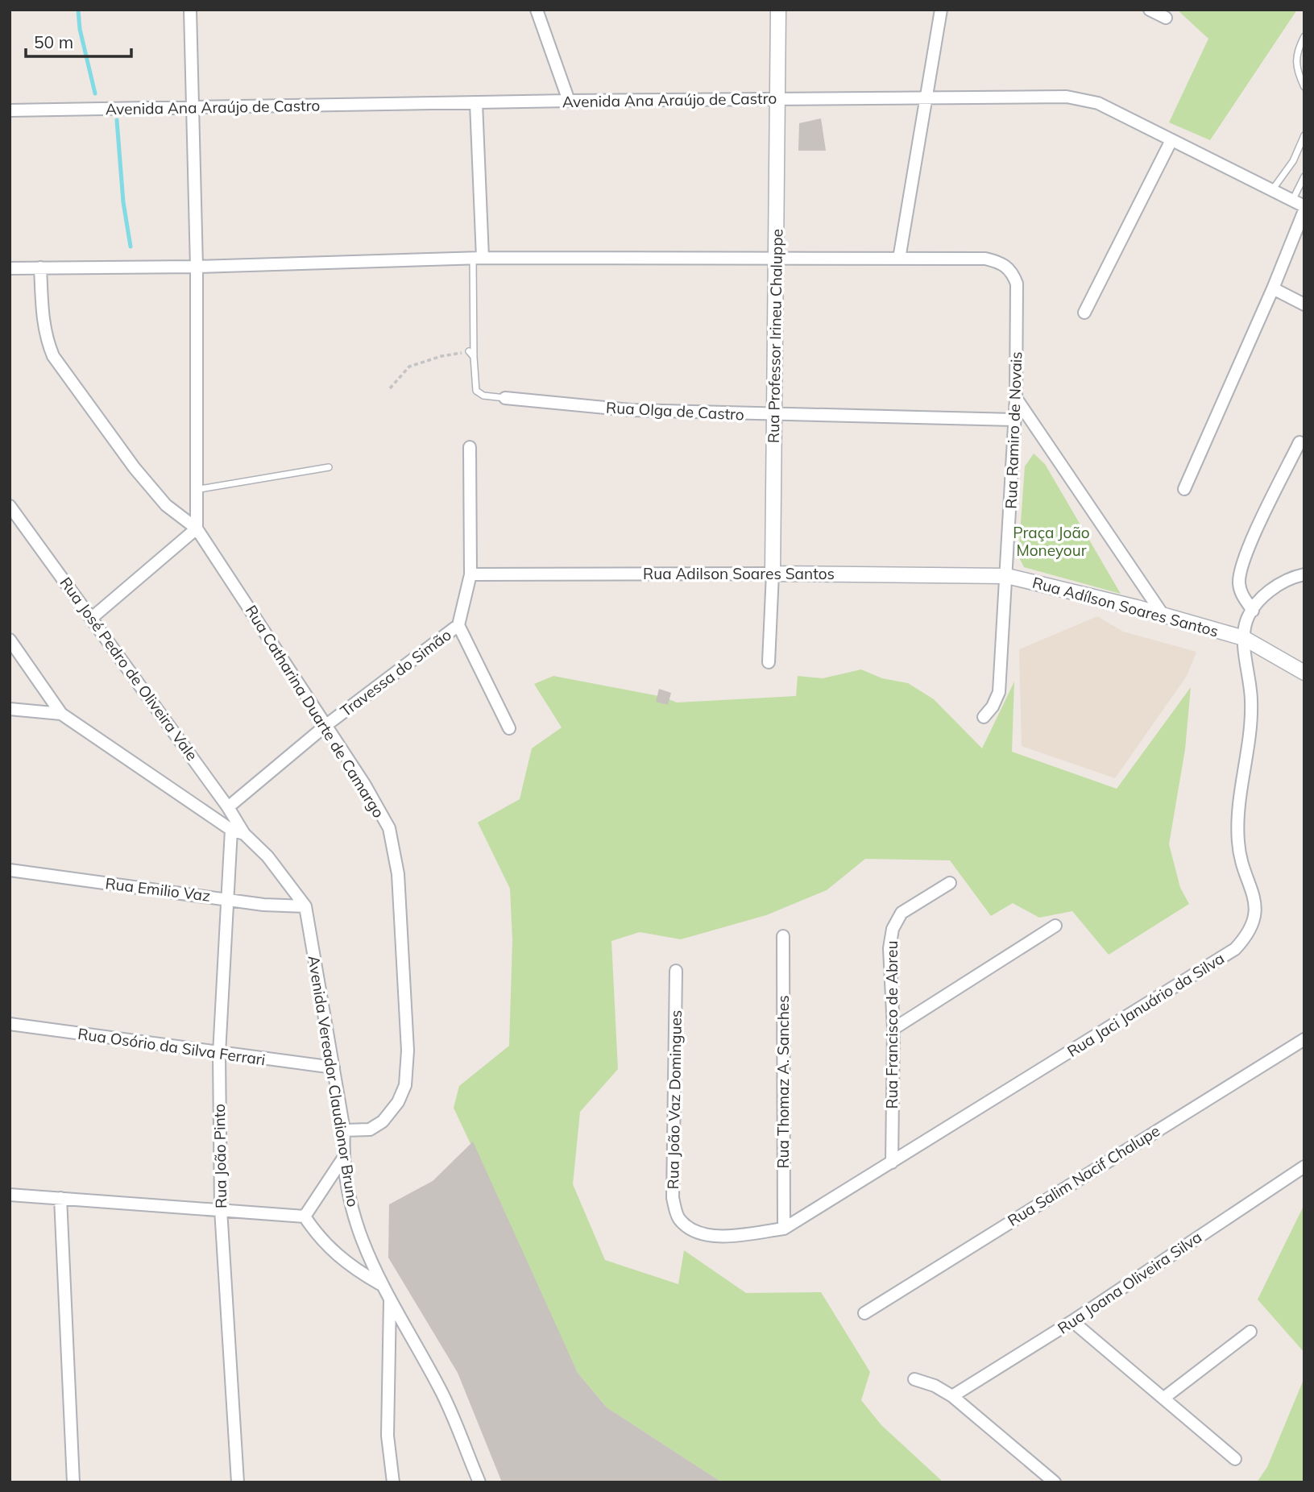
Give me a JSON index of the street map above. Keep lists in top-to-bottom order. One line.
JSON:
{"streets":{"street":["Avenida Ana Araújo de Castro","Rua Professor Irineu Chaluppe","Rua Olga de Castro","Rua Ramiro de Novais","Rua Adilson Soares Santos","Rua Adílson Soares Santos","Rua José Pedro de Oliveira Vale","Travessa do Simão","Rua Catharina Duarte de Camargo","Rua Emilio Vaz","Rua Jaci Januário da Silva","Rua Francisco de Abreu","Rua Osório da Silva Ferrari","Avenida Vereador Claudionor Bruno","Rua Thomaz A. Sanches","Rua João Vaz Domingues","Rua João Pinto","Rua Salim Nacif Chalupe","Rua Joana Oliveira Silva"]},"crossings":[["Avenida Ana Araújo de Castro","Rua Professor Irineu Chaluppe"],["Rua Professor Irineu Chaluppe","Rua Olga de Castro"],["Rua Professor Irineu Chaluppe","Rua Adilson Soares Santos"],["Rua Olga de Castro","Rua Ramiro de Novais"],["Rua Ramiro de Novais","Rua Adilson Soares Santos"],["Rua Ramiro de Novais","Rua Adílson Soares Santos"],["Rua Adilson Soares Santos","Rua Adílson Soares Santos"],["Rua Adílson Soares Santos","Rua Jaci Januário da Silva"],["Rua José Pedro de Oliveira Vale","Travessa do Simão"],["Rua José Pedro de Oliveira Vale","Avenida Vereador Claudionor Bruno"],["Travessa do Simão","Rua Catharina Duarte de Camargo"],["Rua Catharina Duarte de Camargo","Avenida Vereador Claudionor Bruno"],["Rua Emilio Vaz","Avenida Vereador Claudionor Bruno"],["Rua Emilio Vaz","Rua João Pinto"],["Rua Jaci Januário da Silva","Rua Francisco de Abreu"],["Rua Jaci Januário da Silva","Rua Thomaz A. Sanches"],["Rua Jaci Januário da Silva","Rua João Vaz Domingues"],["Rua Osório da Silva Ferrari","Avenida Vereador Claudionor Bruno"],["Rua Osório da Silva Ferrari","Rua João Pinto"],["Avenida Vereador Claudionor Bruno","Rua João Pinto"],["Rua Thomaz A. Sanches","Rua João Vaz Domingues"]],"parks":["Praça João Moneyour"],"scale_bar":"50 m"}
